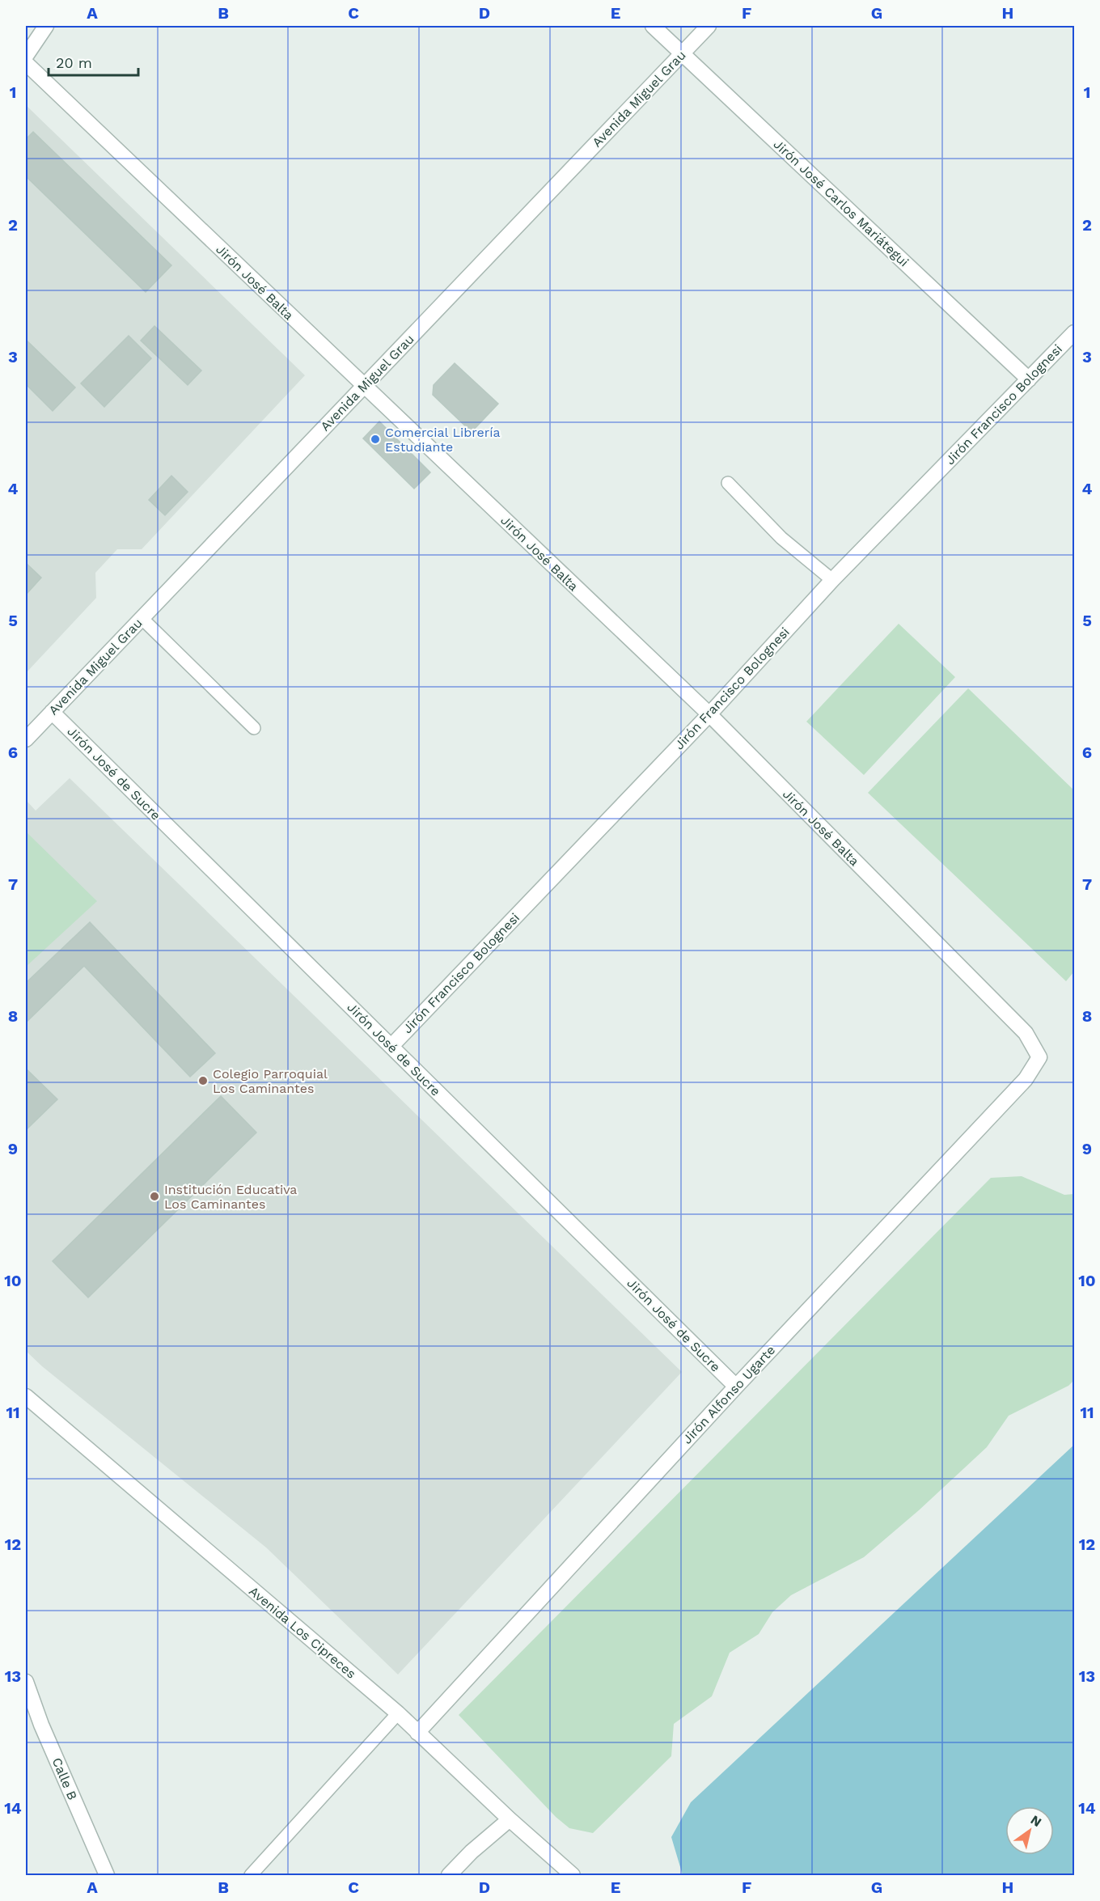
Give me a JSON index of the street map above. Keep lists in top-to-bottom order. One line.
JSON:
{"streets":{"street":["Avenida Miguel Grau","Jirón José Carlos Mariátegui","Jirón José Balta","Jirón Francisco Bolognesi","Jirón José de Sucre","Jirón Alfonso Ugarte","Avenida Los Cipreces","Calle B"]},"crossings":[["Avenida Miguel Grau","Jirón José Carlos Mariátegui"],["Avenida Miguel Grau","Jirón José Balta"],["Avenida Miguel Grau","Jirón José de Sucre"],["Jirón José Carlos Mariátegui","Jirón Francisco Bolognesi"],["Jirón José Balta","Jirón Francisco Bolognesi"],["Jirón José Balta","Jirón Alfonso Ugarte"],["Jirón Francisco Bolognesi","Jirón José de Sucre"],["Jirón José de Sucre","Jirón Alfonso Ugarte"],["Jirón Alfonso Ugarte","Avenida Los Cipreces"]],"places":["Comercial Librería Estudiante","Colegio Parroquial Los Caminantes","Institución Educativa Los Caminantes"],"scale_bar":"20 m","north":"top right","grid":{"columns":["A","B","C","D","E","F","G","H"],"rows":["1","2","3","4","5","6","7","8","9","10","11","12","13","14"]}}
